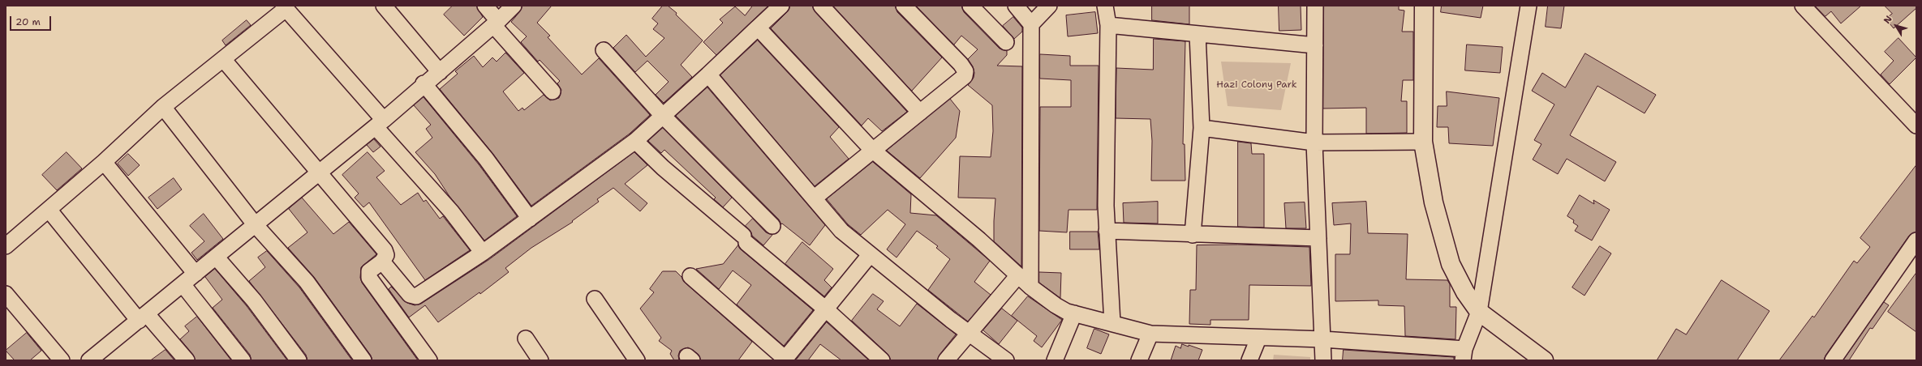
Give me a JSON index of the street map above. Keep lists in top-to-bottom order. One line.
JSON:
{"parks":["Hazi Colony Park"],"scale_bar":"20 m","north":"top left"}
